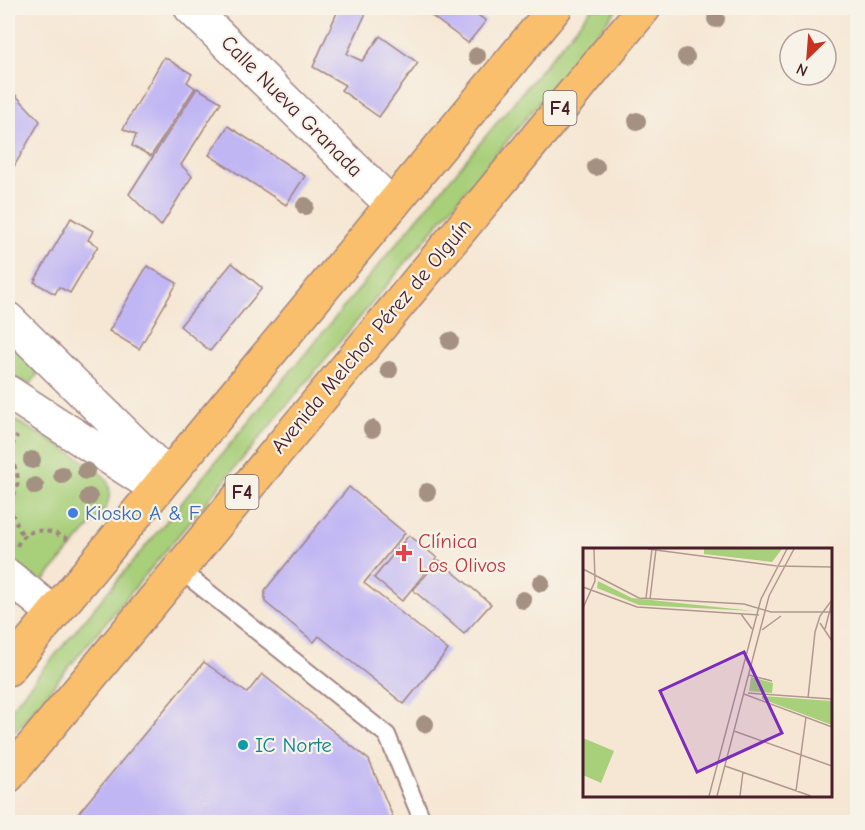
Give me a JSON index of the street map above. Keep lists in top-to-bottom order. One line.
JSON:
{"streets":{"highway":["F4","Avenida Melchor Pérez de Olguín"],"street":["Calle Nueva Granada"]},"places":{"other":["Kiosko A & F","IC Norte"],"health":["Clínica Los Olivos"]},"north":"bottom left"}
